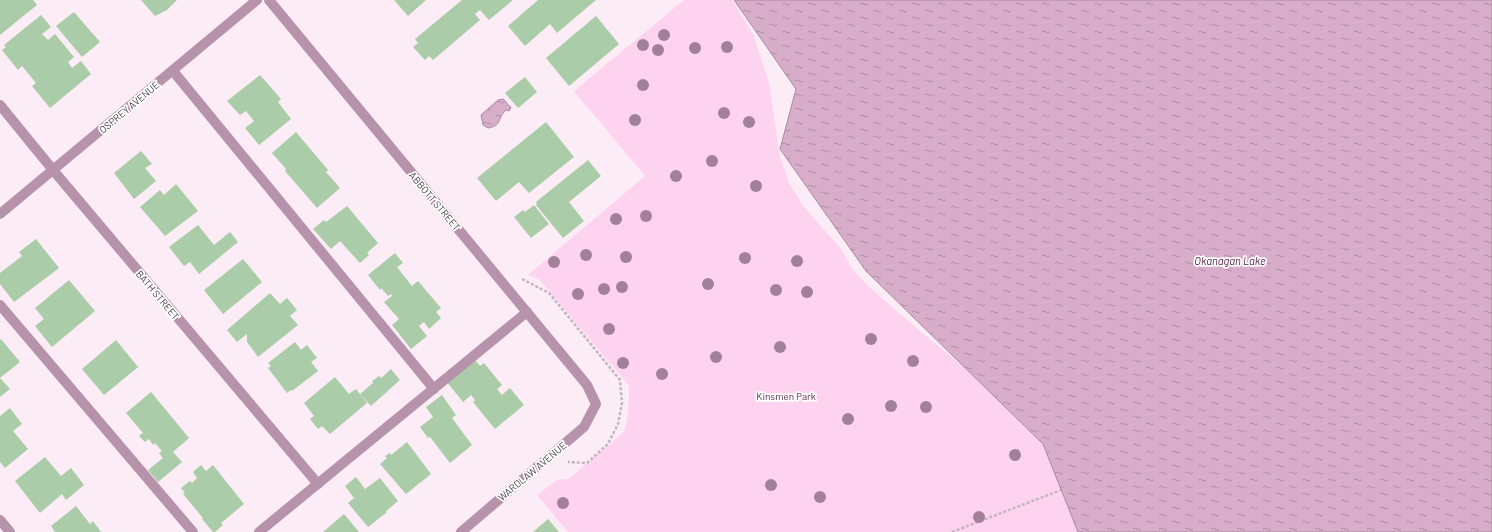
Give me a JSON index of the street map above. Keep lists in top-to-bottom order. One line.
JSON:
{"streets":{"street":["OSPREY AVENUE","ABBOTT STREET","BATH STREET","WARDLAW AVENUE"]},"crossings":[["OSPREY AVENUE","BATH STREET"],["ABBOTT STREET","WARDLAW AVENUE"]],"water":["Okanagan Lake"],"parks":["Kinsmen Park"]}
